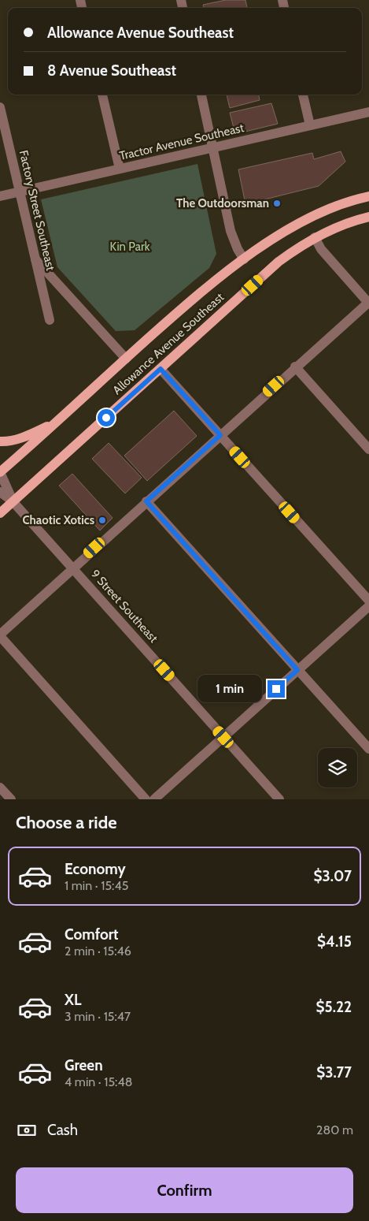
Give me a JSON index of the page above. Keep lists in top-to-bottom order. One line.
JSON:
{"streets":{"main road":["Allowance Avenue Southeast"],"street":["Tractor Avenue Southeast","Factory Street Southeast","9 Street Southeast"]},"crossings":[["Tractor Avenue Southeast","Factory Street Southeast"],["Allowance Avenue Southeast","9 Street Southeast"]],"parks":["Kin Park"],"places":["The Outdoorsman","Chaotic Xotics"],"page":{"banner":["Allowance Avenue Southeast","8 Avenue Southeast"],"bubble":"1 min","heading":"Choose a ride","list":[{"name":"Economy","note":"1 min · 15:45","value":"$3.07"},{"name":"Comfort","note":"2 min · 15:46","value":"$4.15"},{"name":"XL","note":"3 min · 15:47","value":"$5.22"},{"name":"Green","note":"4 min · 15:48","value":"$3.77"}],"pay":["Cash","280 m"],"buttons":"Confirm"}}
